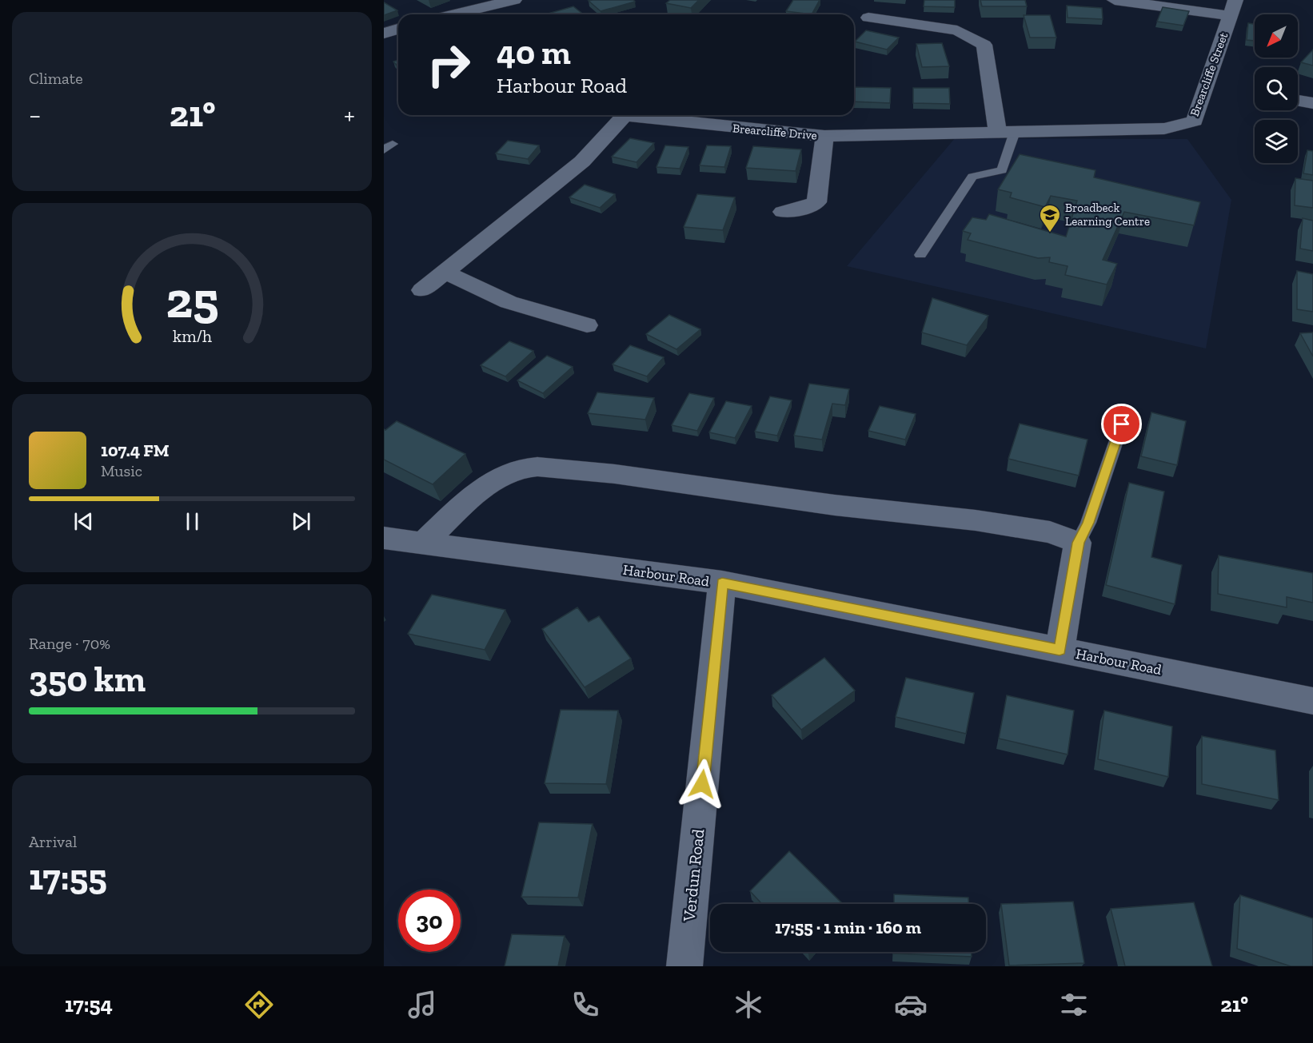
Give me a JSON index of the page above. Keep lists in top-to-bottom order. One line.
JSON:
{"streets":{"street":["Brearcliffe Street","Brearcliffe Drive","Harbour Road","Verdun Road"]},"crossings":[["Brearcliffe Street","Brearcliffe Drive"],["Harbour Road","Verdun Road"]],"places":{"school or university":["Broadbeck Learning Centre"]},"north":"bottom left","page":{"tile":["Climate",["Range · 70%","350 km"],["Arrival","17:55"]],"turn":["40 m","Harbour Road"],"heat":["−","21°","+"],"song":["107.4 FM","Music"],"limit":"30","trip":"17:55 · 1 min · 160 m","tabs":["17:54","21°"],"gauge":["25","km/h"]}}
